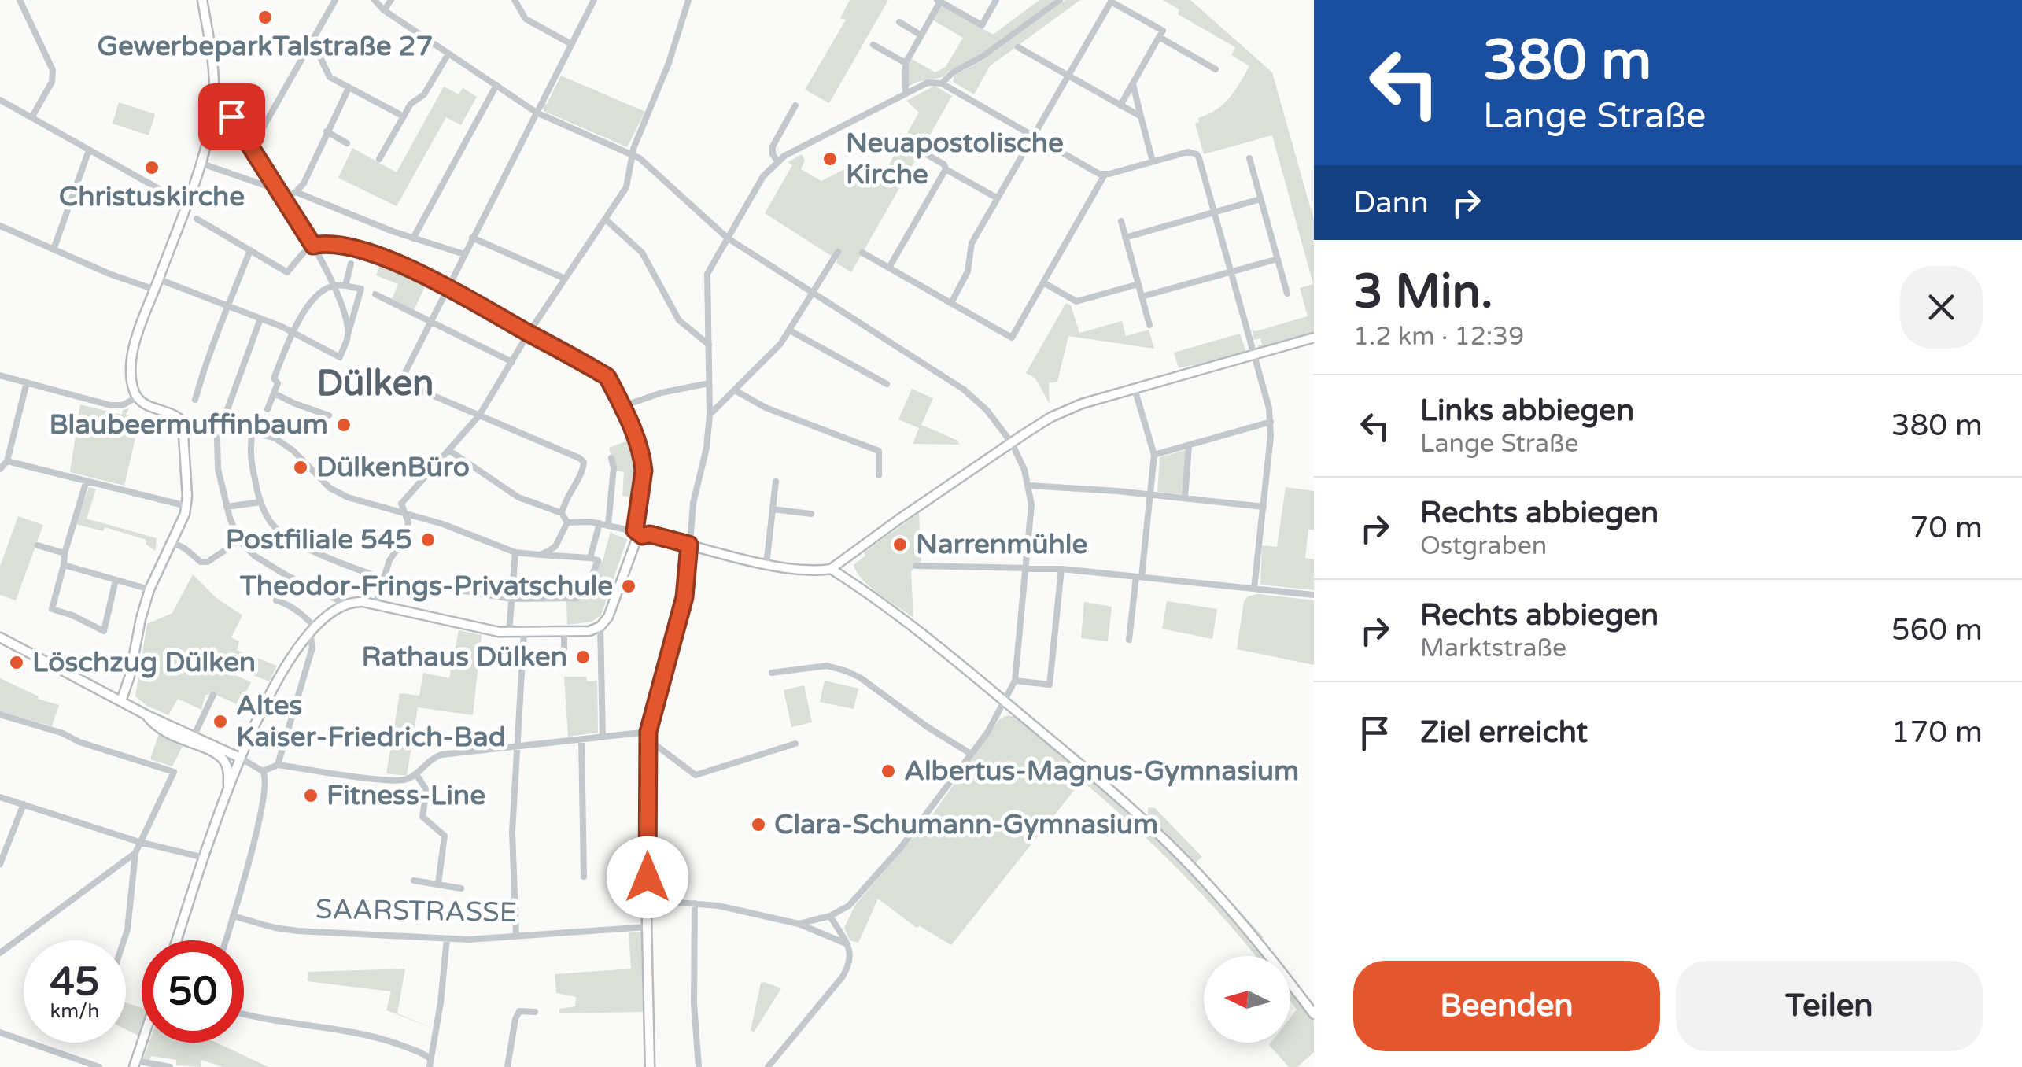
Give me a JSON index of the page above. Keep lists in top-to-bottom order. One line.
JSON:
{"streets":{"street":["SAARSTRASSE"]},"districts":["Dülken"],"places":["GewerbeparkTalstraße 27","Neuapostolische Kirche","Christuskirche","Blaubeermuffinbaum","DülkenBüro","Postfiliale 545","Narrenmühle","Theodor-Frings-Privatschule","Rathaus Dülken","Löschzug Dülken","Altes Kaiser-Friedrich-Bad","Albertus-Magnus-Gymnasium","Fitness-Line","Clara-Schumann-Gymnasium"],"north":"left","page":{"turn":["380 m","Lange Straße"],"then":"Dann","heading":["3 Min.","1.2 km · 12:39"],"list":[{"name":"Links abbiegen","note":"Lange Straße","value":"380 m"},{"name":"Rechts abbiegen","note":"Ostgraben","value":"70 m"},{"name":"Rechts abbiegen","note":"Marktstraße","value":"560 m"},{"name":"Ziel erreicht","value":"170 m"}],"speed":"45 km/h","limit":"50","buttons":["Beenden","Teilen"]}}
